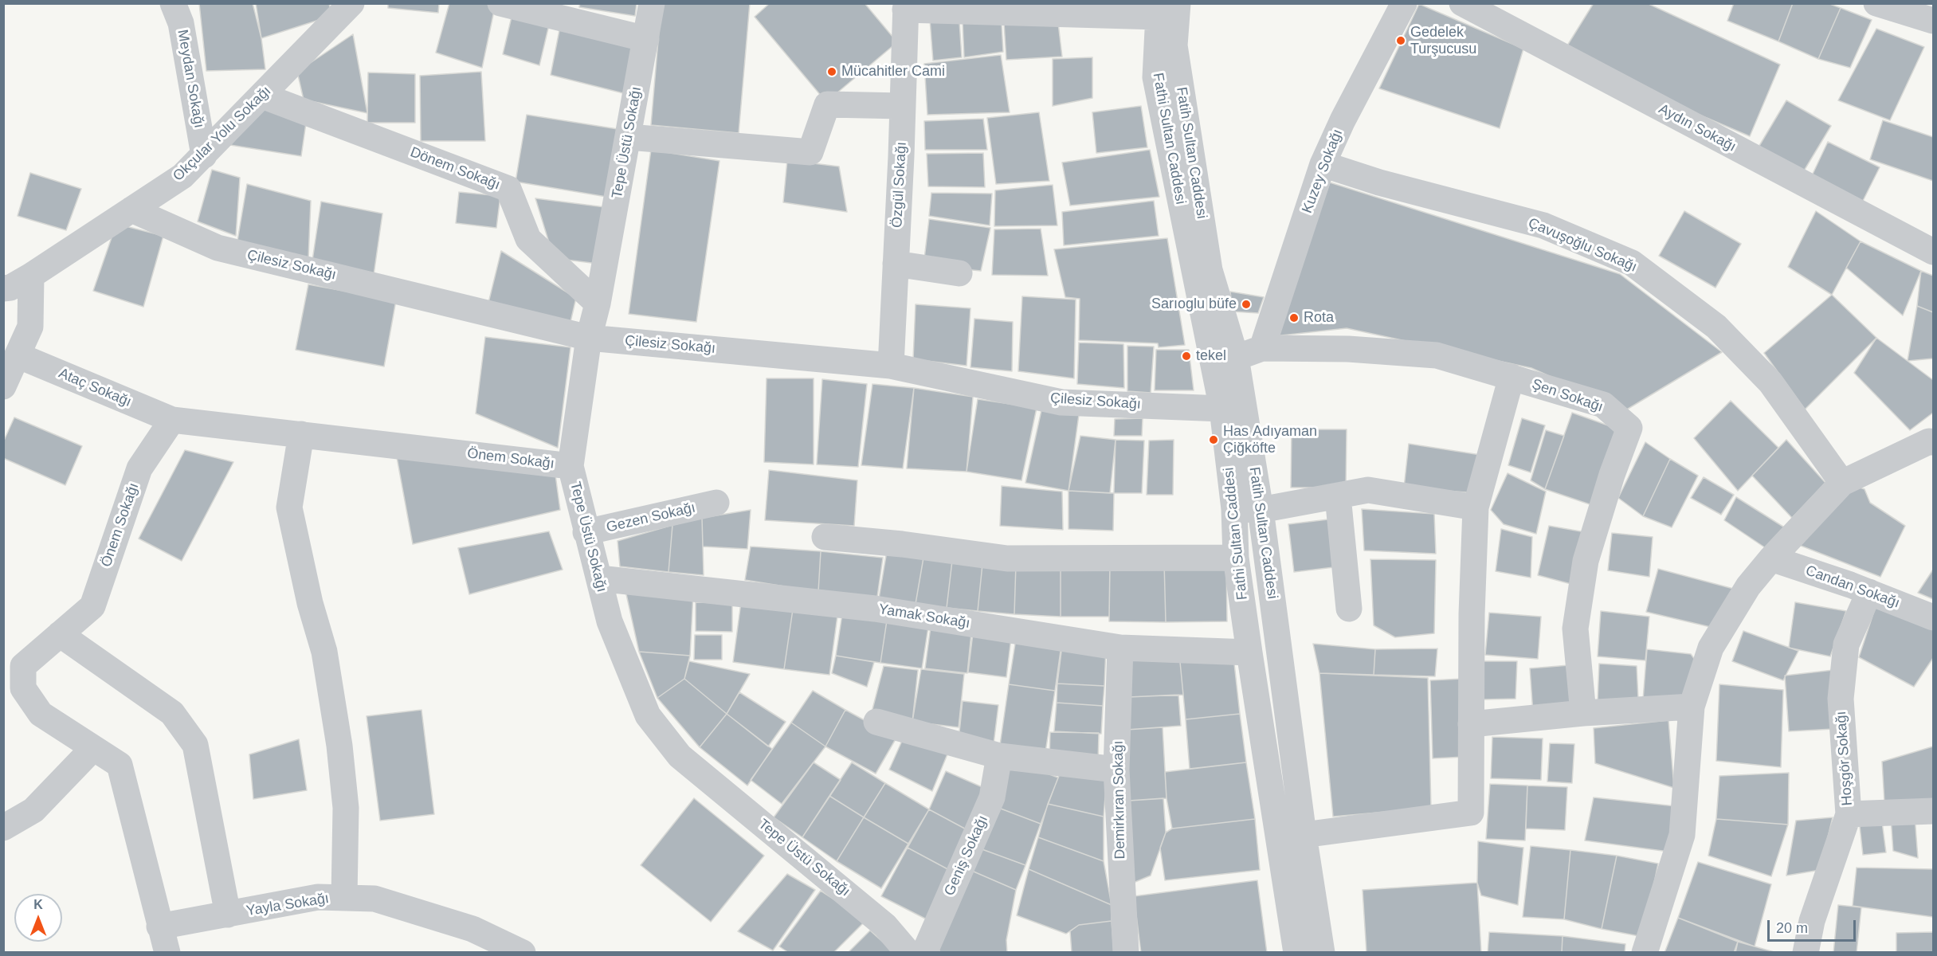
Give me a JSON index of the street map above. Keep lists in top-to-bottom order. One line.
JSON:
{"streets":{"street":["Meydan Sokağı","Aydın Sokağı","Okçular Yolu Sokağı","Fathi Sultan Caddesi","Tepe Üstü Sokağı","Fatih Sultan Caddesi","Dönem Sokağı","Kuzey Sokağı","Özgül Sokağı","Çavuşoğlu Sokağı","Çilesiz Sokağı","Ataç Sokağı","Şen Sokağı","Önem Sokağı","Gezen Sokağı","Candan Sokağı","Yamak Sokağı","Hoşgör Sokağı","Demirkıran Sokağı","Geniş Sokağı","Yayla Sokağı"]},"crossings":[["Meydan Sokağı","Okçular Yolu Sokağı"],["Okçular Yolu Sokağı","Dönem Sokağı"],["Okçular Yolu Sokağı","Çilesiz Sokağı"],["Fathi Sultan Caddesi","Fatih Sultan Caddesi"],["Fathi Sultan Caddesi","Çilesiz Sokağı"],["Fathi Sultan Caddesi","Şen Sokağı"],["Fathi Sultan Caddesi","Yamak Sokağı"],["Tepe Üstü Sokağı","Dönem Sokağı"],["Tepe Üstü Sokağı","Çilesiz Sokağı"],["Tepe Üstü Sokağı","Önem Sokağı"],["Tepe Üstü Sokağı","Gezen Sokağı"],["Tepe Üstü Sokağı","Yamak Sokağı"],["Fatih Sultan Caddesi","Şen Sokağı"],["Kuzey Sokağı","Çavuşoğlu Sokağı"],["Kuzey Sokağı","Şen Sokağı"],["Özgül Sokağı","Çilesiz Sokağı"],["Ataç Sokağı","Önem Sokağı"],["Önem Sokağı","Yayla Sokağı"],["Candan Sokağı","Hoşgör Sokağı"],["Yamak Sokağı","Demirkıran Sokağı"]],"places":["Gedelek Turşucusu","Mücahitler Cami","Sarıoglu büfe","Rota","tekel","Has Adıyaman Çiğköfte"],"scale_bar":"20 m","north":"top"}
